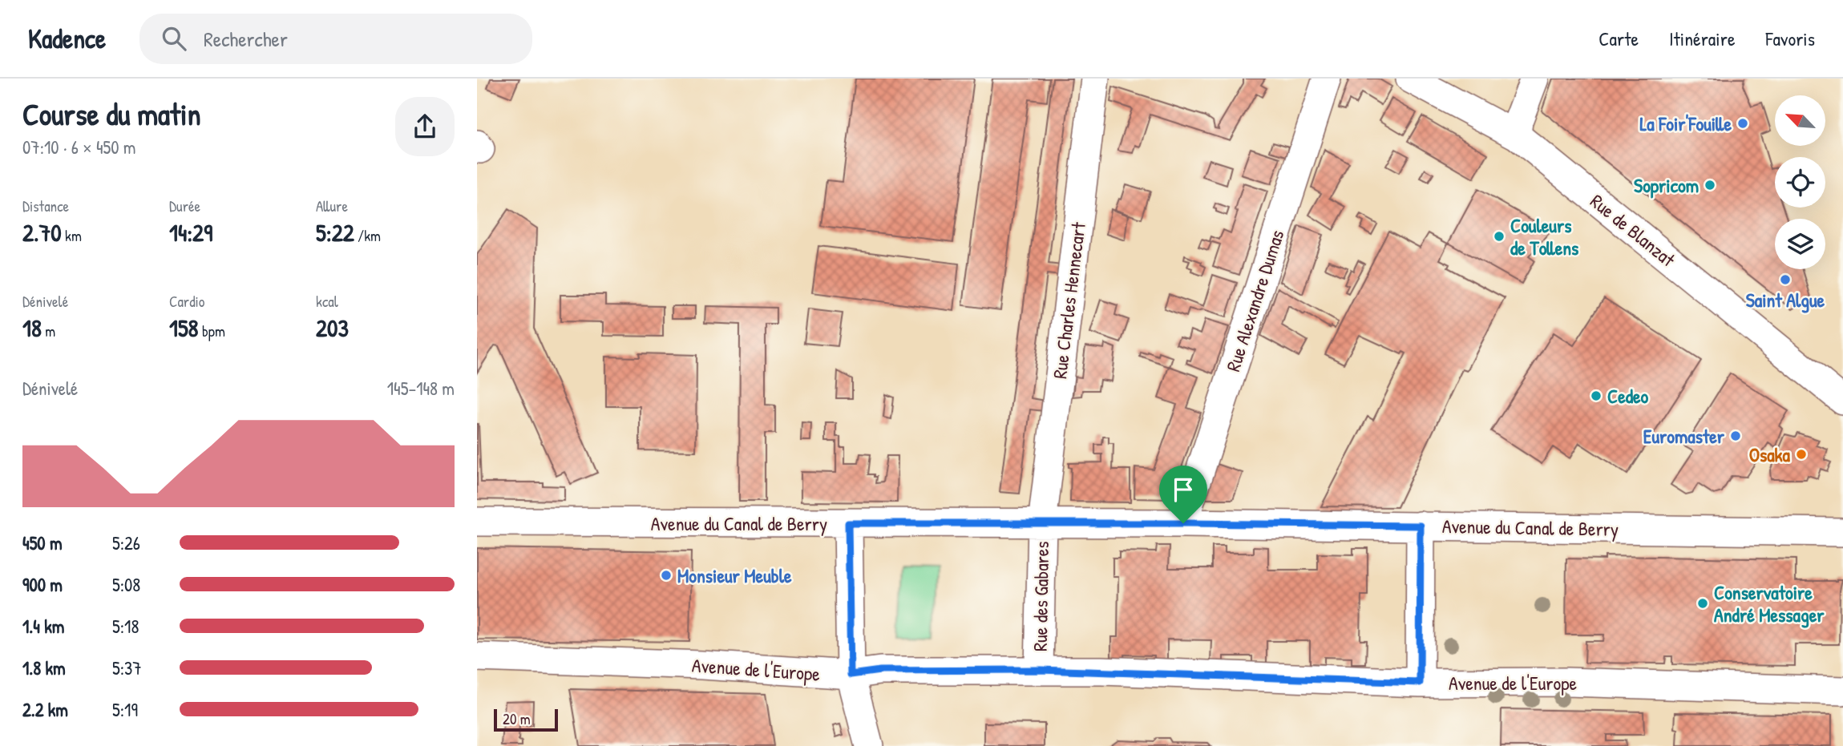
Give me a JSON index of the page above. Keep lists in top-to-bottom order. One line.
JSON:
{"streets":{"street":["Rue de Blanzat","Rue Charles Hennecart","Rue Alexandre Dumas","Avenue du Canal de Berry","Rue des Gabares","Avenue de l'Europe"]},"crossings":[["Rue Charles Hennecart","Avenue du Canal de Berry"],["Rue Charles Hennecart","Rue des Gabares"],["Rue Alexandre Dumas","Avenue du Canal de Berry"],["Avenue du Canal de Berry","Rue des Gabares"],["Rue des Gabares","Avenue de l'Europe"]],"places":["La Foir'Fouille","Sopricom","Couleurs de Tollens","Saint Algue","Cedeo","Euromaster","Osaka","Monsieur Meuble","Conservatoire André Messager"],"scale_bar":"20 m","north":"top left","page":{"header":"Kadence","search":"Rechercher","nav":["Carte","Itinéraire","Favoris"],"heading":["Course du matin","07:10 · 6 × 450 m"],"stats":[["Distance","2.70 km"],["Durée","14:29"],["Allure","5:22 /km"],["Dénivelé","18 m"],["Cardio","158 bpm"],["kcal","203"]],"chart":["Dénivelé","145–148 m"],"list":[{"name":"450 m","note":"5:26"},{"name":"900 m","note":"5:08"},{"name":"1.4 km","note":"5:18"},{"name":"1.8 km","note":"5:37"},{"name":"2.2 km","note":"5:19"}],"scale":"20 m"}}
